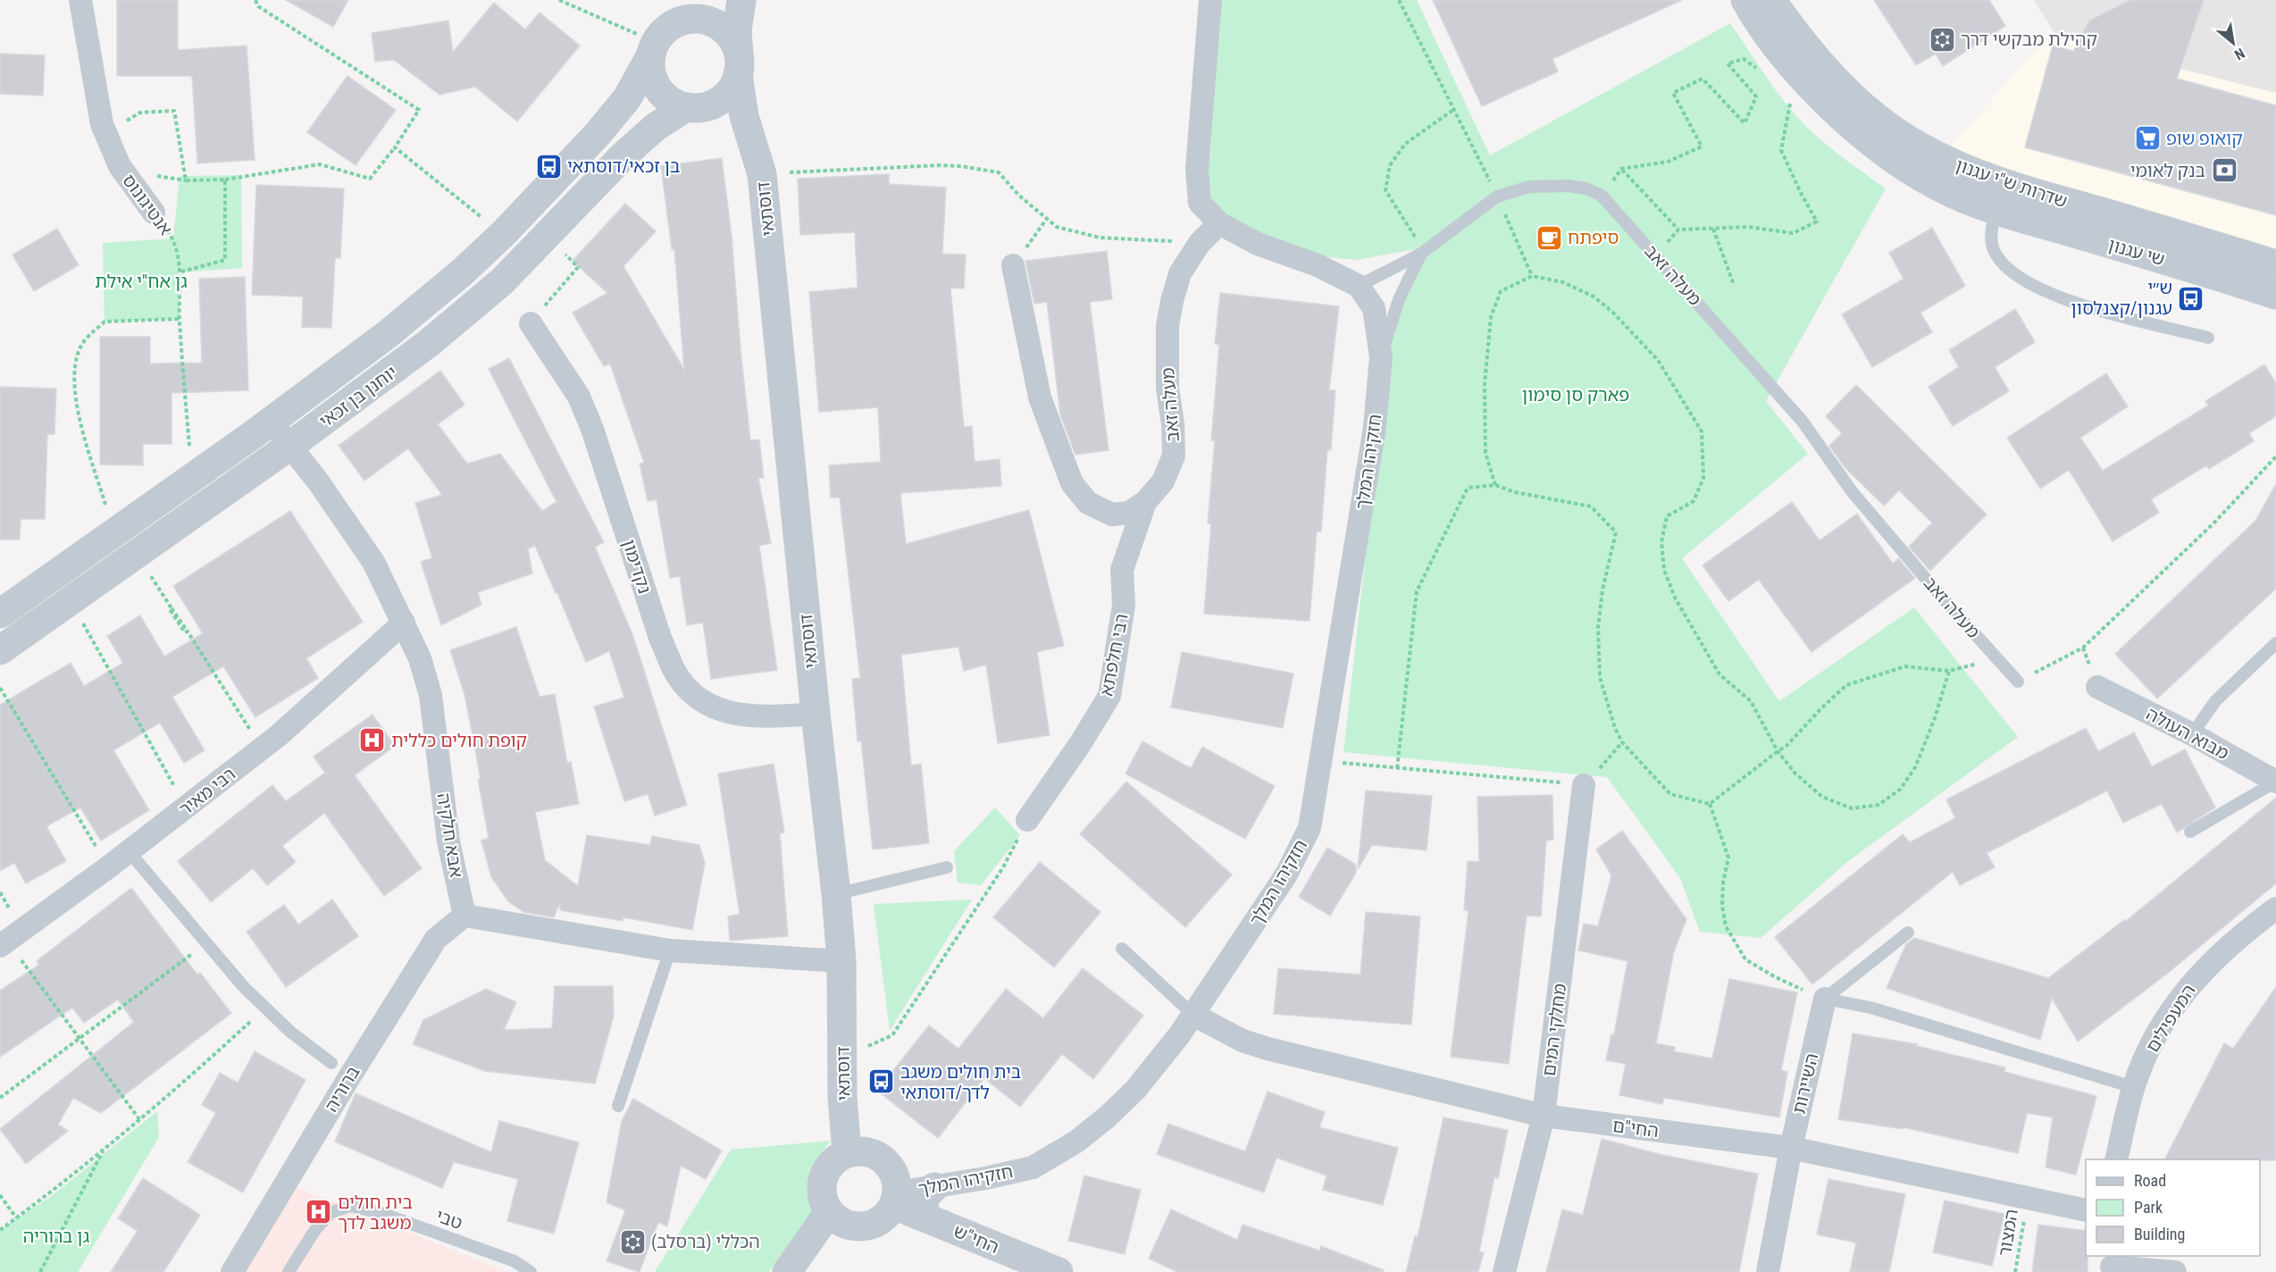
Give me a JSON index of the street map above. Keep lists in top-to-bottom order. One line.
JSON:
{"streets":{"street":["שדרות ש\"י עגנון","אנטיגונוס","דוסתאי","שי עגנון","מעלה זאב","יוחנן בן זכאי","חזקיהו המלך","נקדימון","רבי חלפתא","מבוא העולה","רבי מאיר","אבא חלקיה","המעפילים","מחלקי המים","השיירות","ברוריה","החי\"ם","החי\"ש"],"lane":["טבי"],"path":["המצור"]},"crossings":[["שדרות ש\"י עגנון","שי עגנון"],["אנטיגונוס","יוחנן בן זכאי"],["דוסתאי","יוחנן בן זכאי"],["דוסתאי","חזקיהו המלך"],["דוסתאי","נקדימון"],["דוסתאי","החי\"ש"],["מעלה זאב","חזקיהו המלך"],["מעלה זאב","רבי חלפתא"],["יוחנן בן זכאי","אבא חלקיה"],["חזקיהו המלך","החי\"ם"],["חזקיהו המלך","החי\"ש"],["רבי מאיר","אבא חלקיה"],["אבא חלקיה","ברוריה"],["מחלקי המים","החי\"ם"],["השיירות","החי\"ם"],["החי\"ם","המצור"]],"parks":["גן אח\"י אילת","פארק סן סימון","גן ברוריה"],"places":{"synagogue":["קהילת מבקשי דרך","הכללי (ברסלב)"],"supermarket":["קואופ שופ"],"bus stop":["בן זכאי/דוסתאי","ש״י עגנון/קצנלסון","בית חולים משגב לדך/דוסתאי"],"bank":["בנק לאומי"],"cafe":["סיפתח"],"hospital":["קופת חולים כללית","בית חולים משגב לדך"]},"legend":["Road","Park","Building"],"north":"bottom right"}
